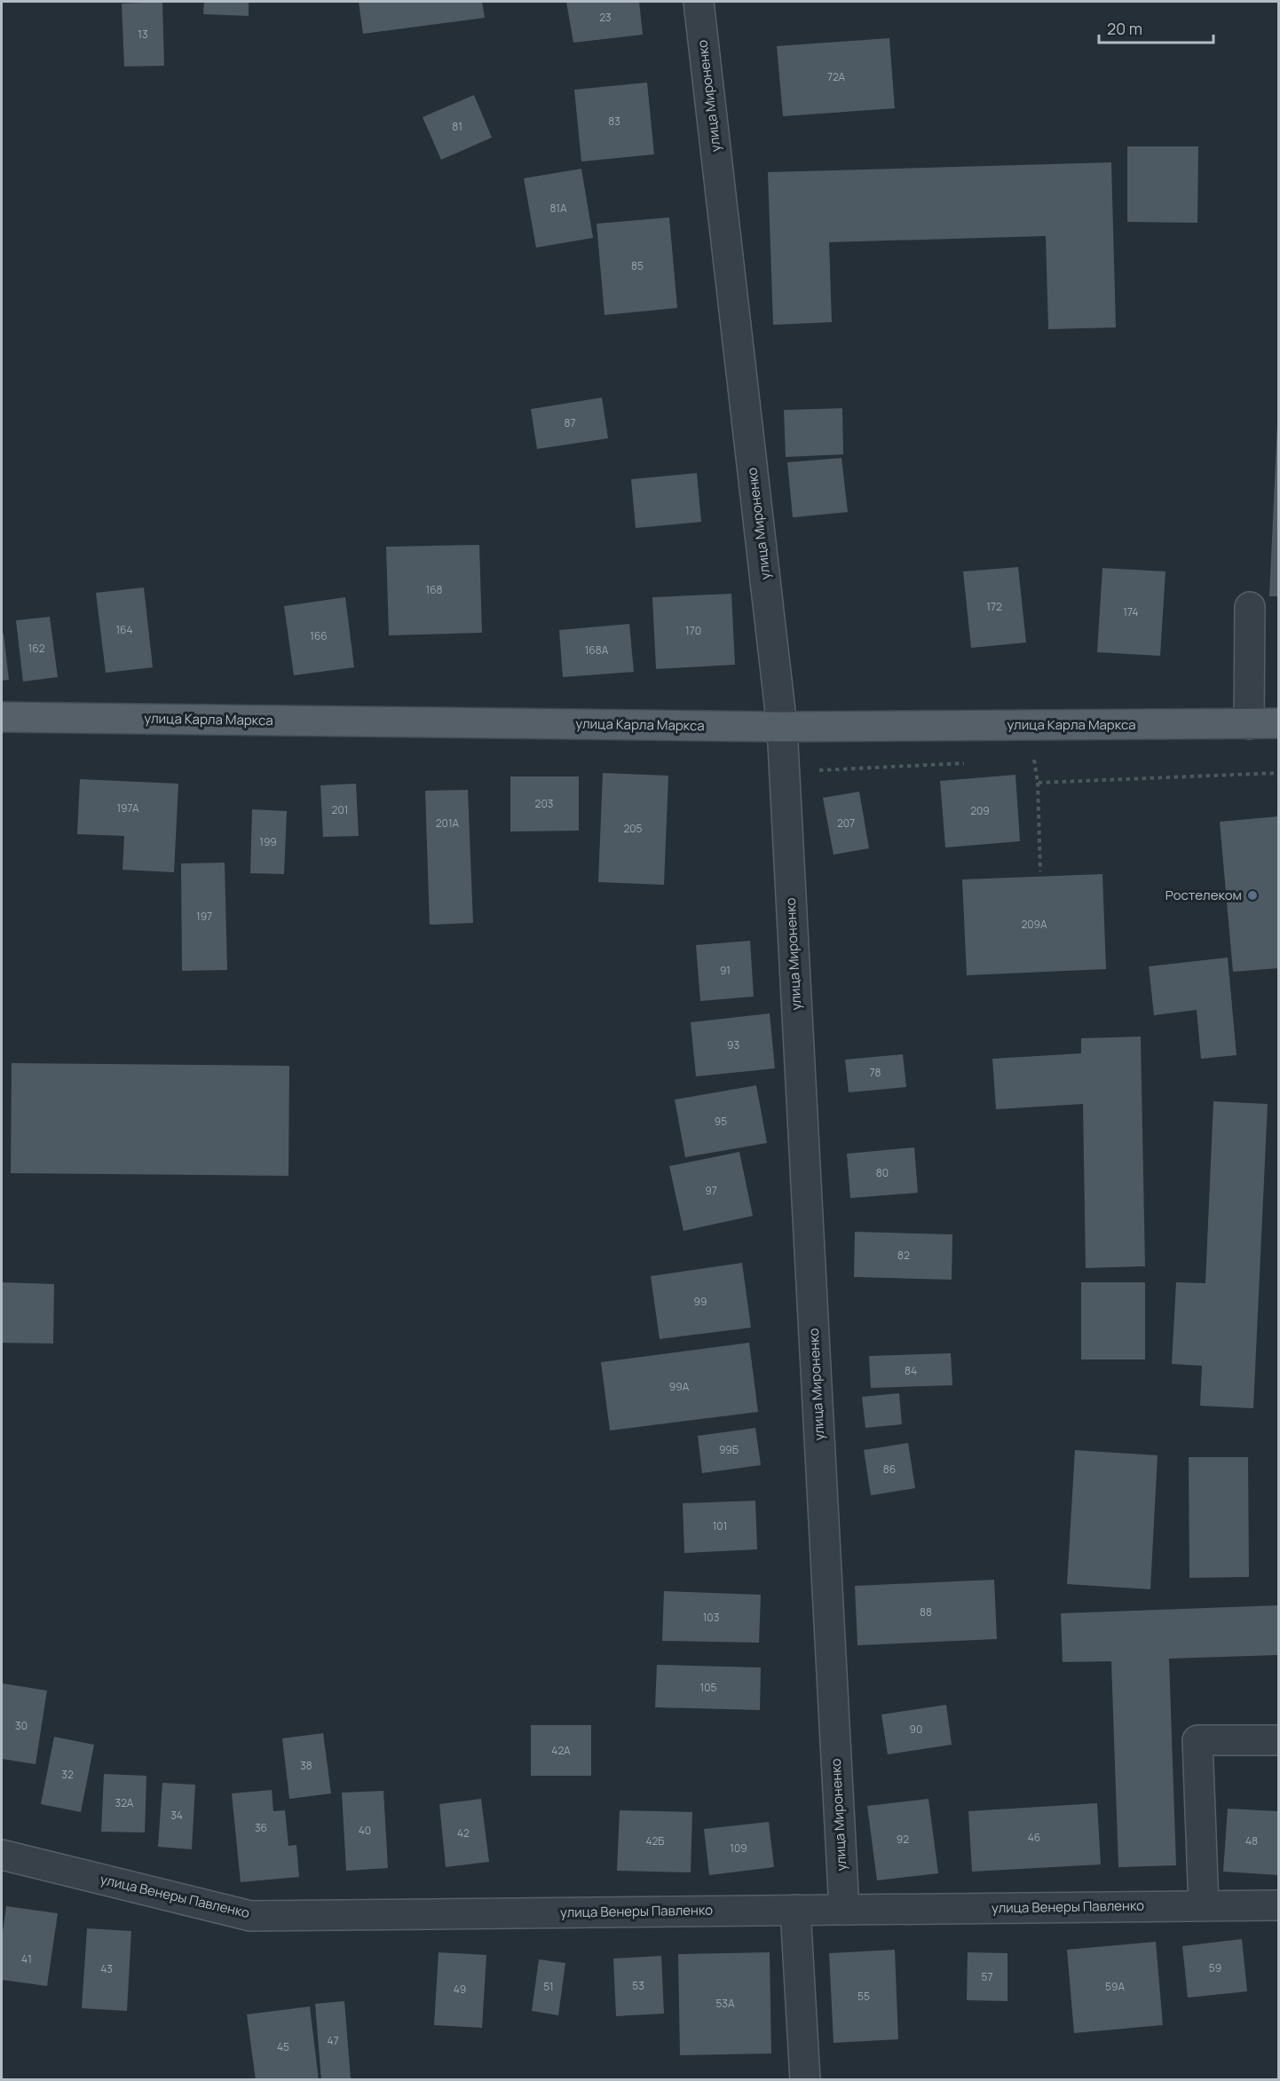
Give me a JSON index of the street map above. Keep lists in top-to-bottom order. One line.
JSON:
{"streets":{"main road":["улица Карла Маркса"],"street":["улица Мироненко","улица Венеры Павленко"]},"crossings":[["улица Мироненко","улица Карла Маркса"],["улица Мироненко","улица Венеры Павленко"]],"places":["Ростелеком"],"house_numbers":["23","13","72А","83","81","81А","85","87","168","172","174","164","170","166","162","168А","203","197А","201","209","201А","207","205","199","197","209А","91","93","78","95","80","97","82","99","84","99А","99Б","86","101","88","103","105","30","90","42А","38","32","32А","34","36","40","42","46","92","42Б","48","109","41","59","43","57","53","51","59А","49","55","53А","47","45"],"scale_bar":"20 m"}
